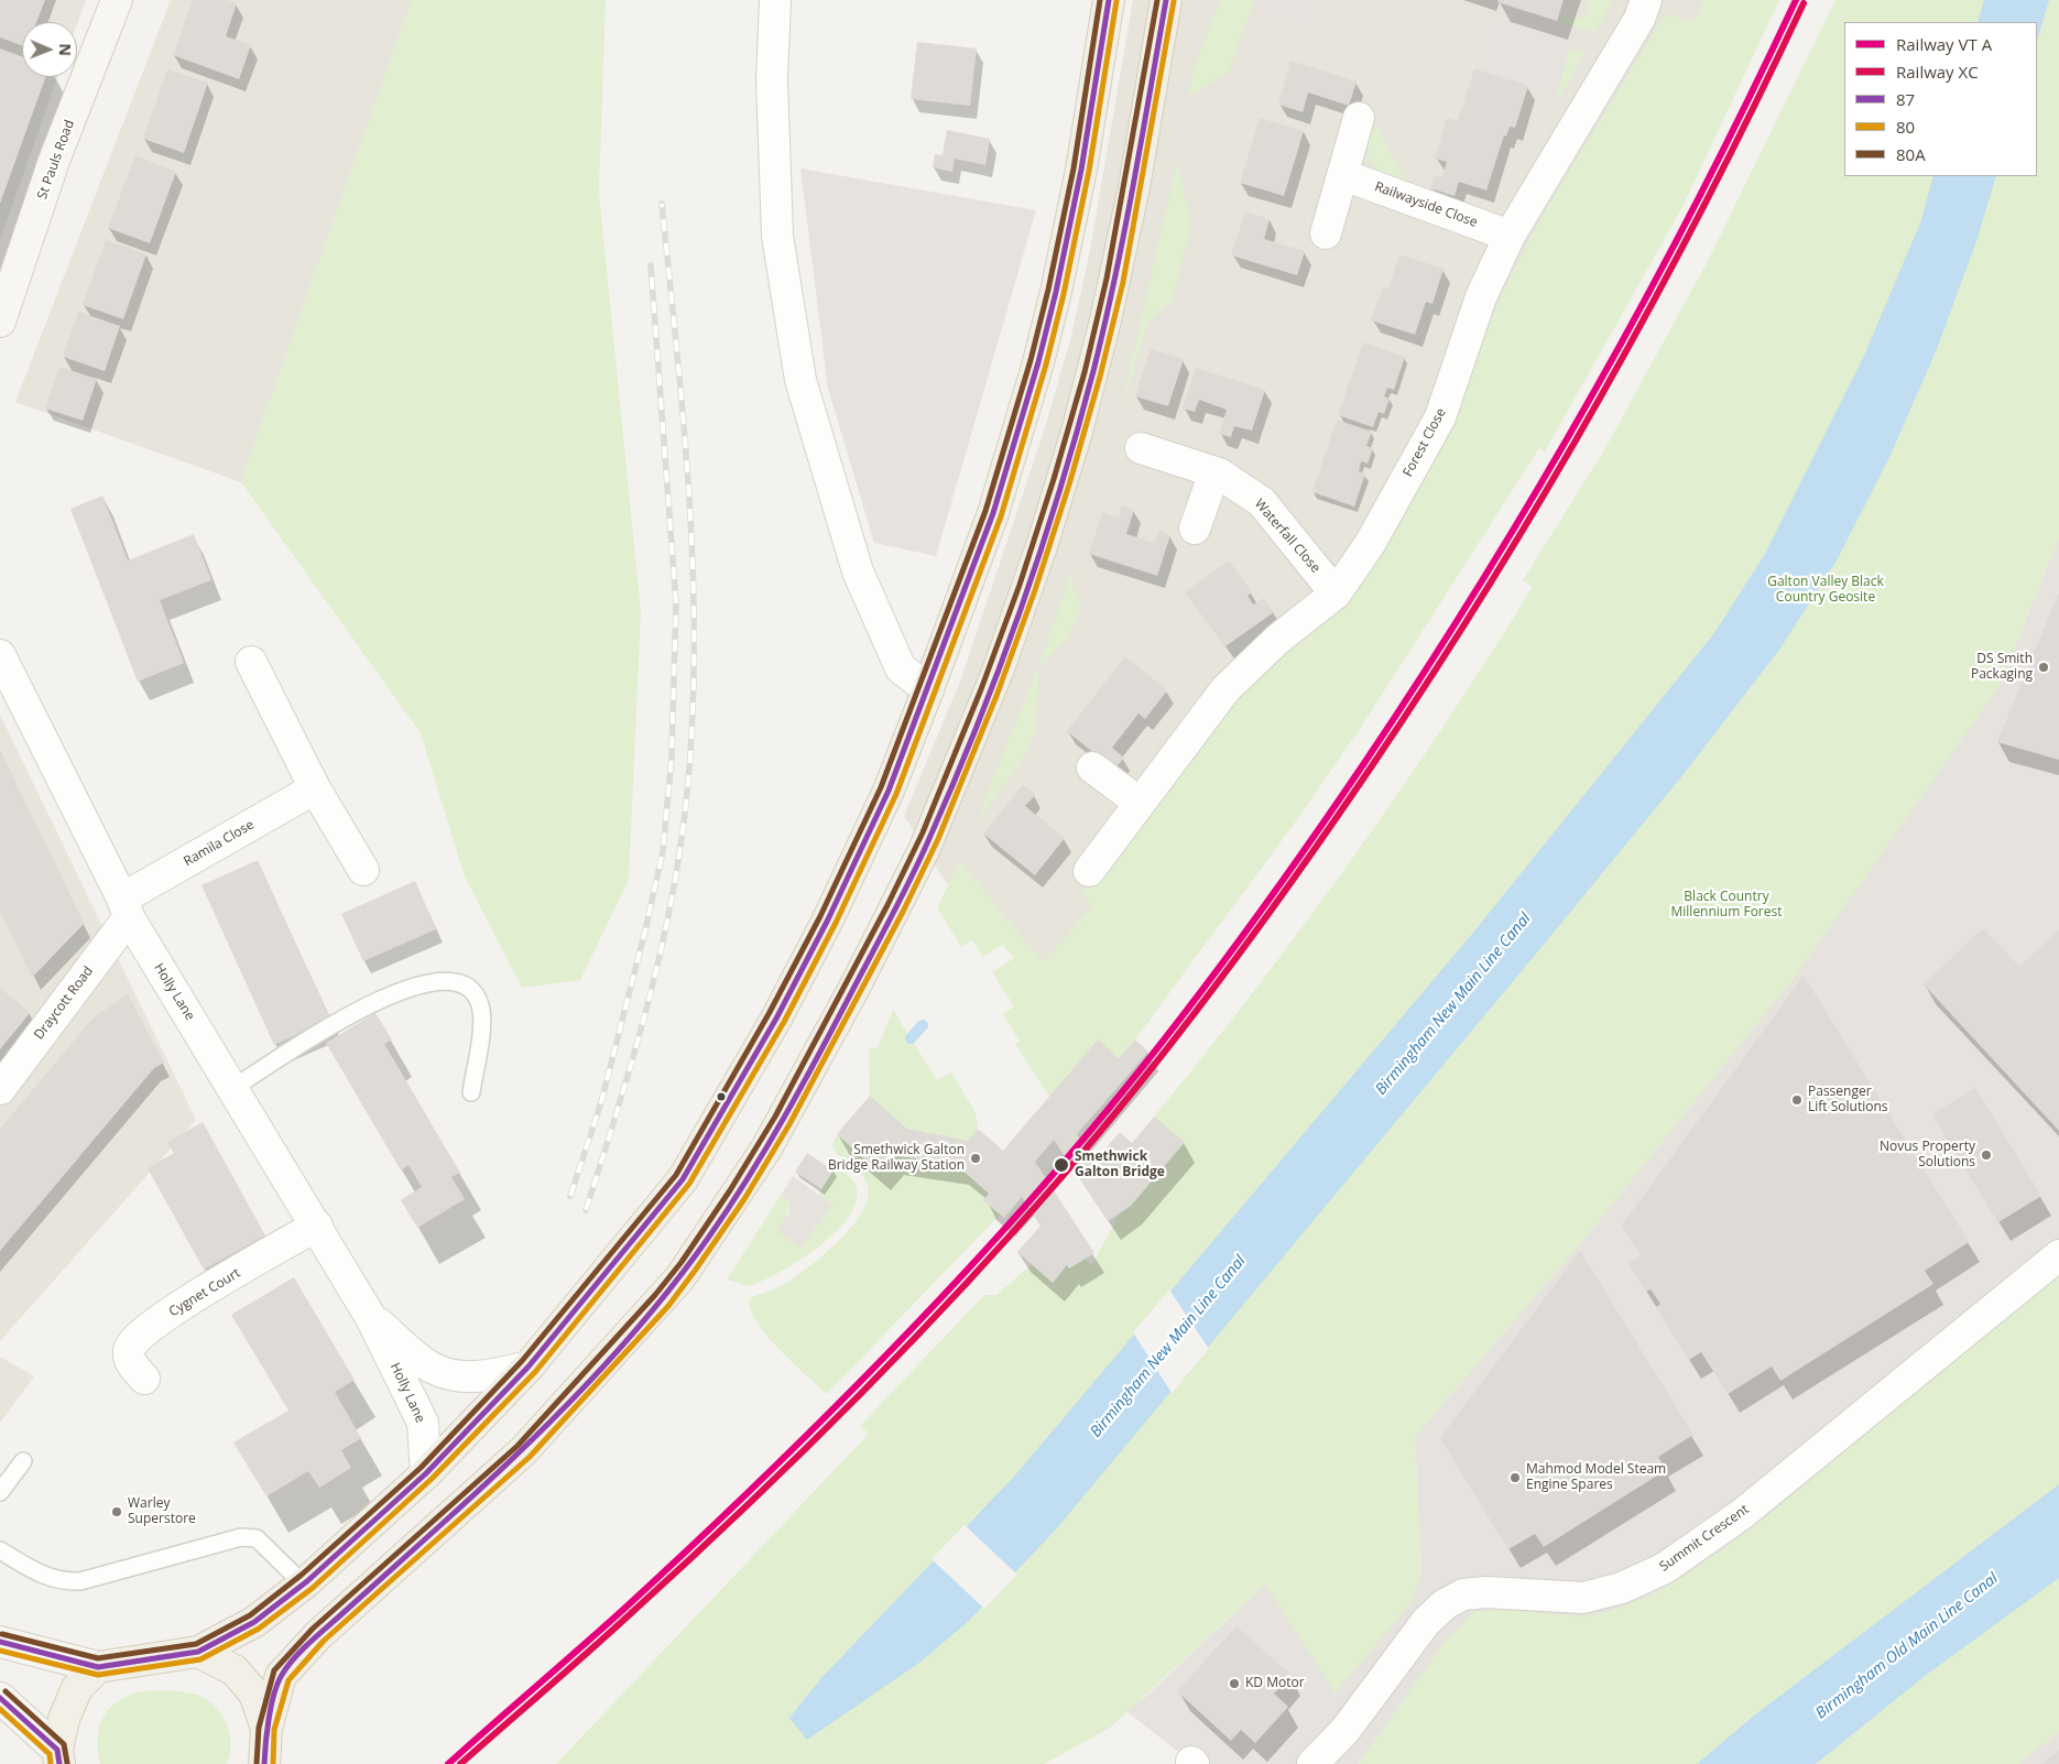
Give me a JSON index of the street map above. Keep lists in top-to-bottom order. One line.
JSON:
{"streets":{"main road":["St Pauls Road"],"street":["Railwayside Close","Forest Close","Waterfall Close","Ramila Close","Holly Lane","Draycott Road","Cygnet Court","Summit Crescent"]},"crossings":[["Railwayside Close","Forest Close"],["Forest Close","Waterfall Close"],["Ramila Close","Holly Lane"],["Ramila Close","Draycott Road"],["Holly Lane","Draycott Road"],["Holly Lane","Cygnet Court"]],"water":["Birmingham New Main Line Canal","Birmingham Old Main Line Canal"],"parks":["Galton Valley Black Country Geosite","Black Country Millennium Forest"],"places":["DS Smith Packaging","Passenger Lift Solutions","Novus Property Solutions","Smethwick Galton Bridge Railway Station","Smethwick Galton Bridge","Mahmod Model Steam Engine Spares","Warley Superstore","KD Motor"],"lines":["transit line 87","transit line 80A","transit line 80","rail line XC"],"legend":["Railway VT A","Railway XC","87","80","80A"],"north":"right"}
